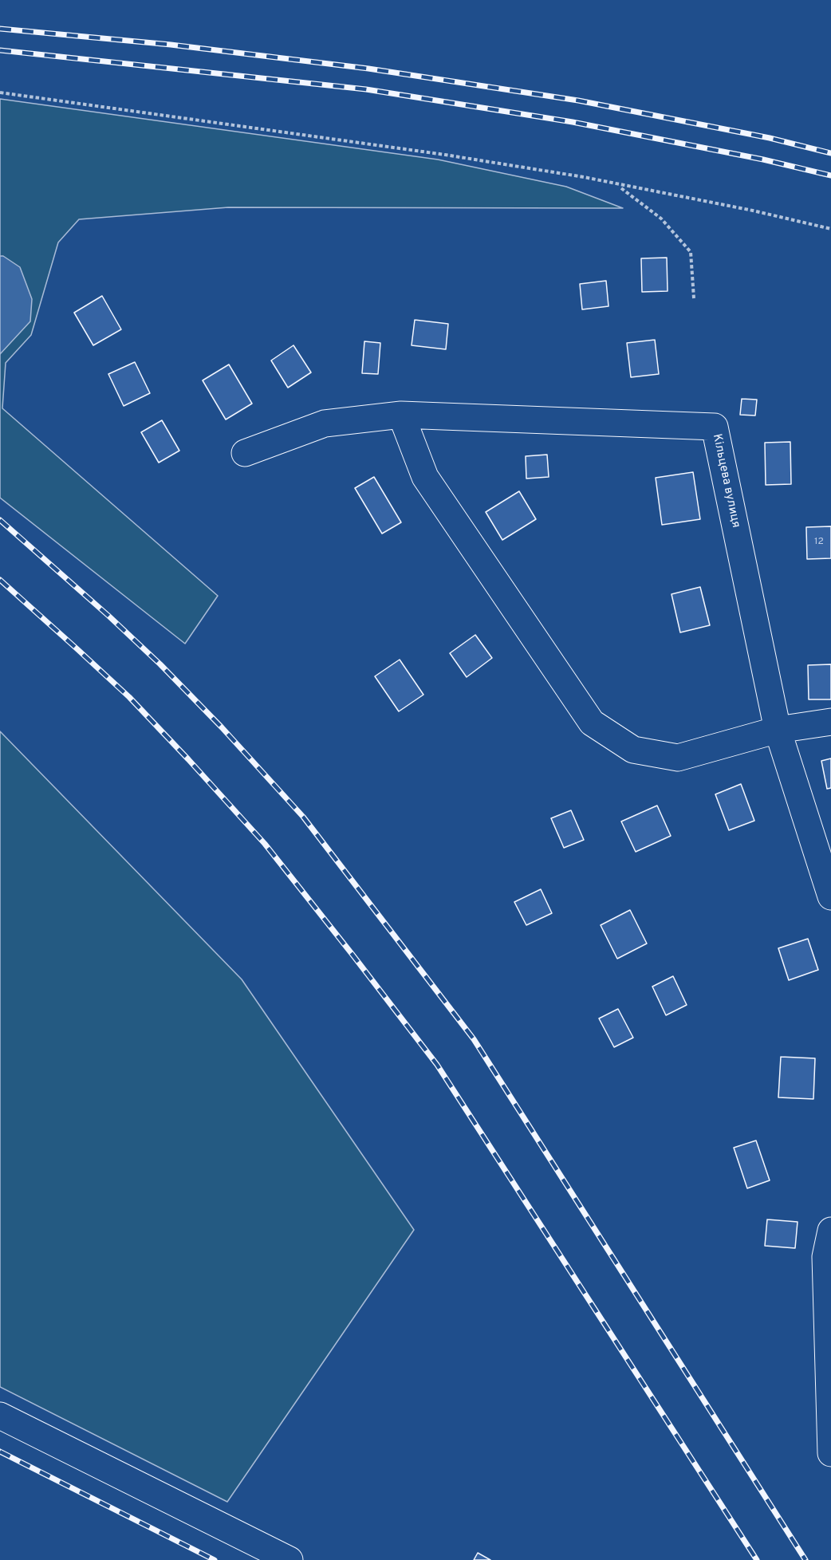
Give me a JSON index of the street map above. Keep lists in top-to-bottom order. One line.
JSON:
{"streets":{"street":["Кільцева вулиця"]},"house_numbers":["12"]}
